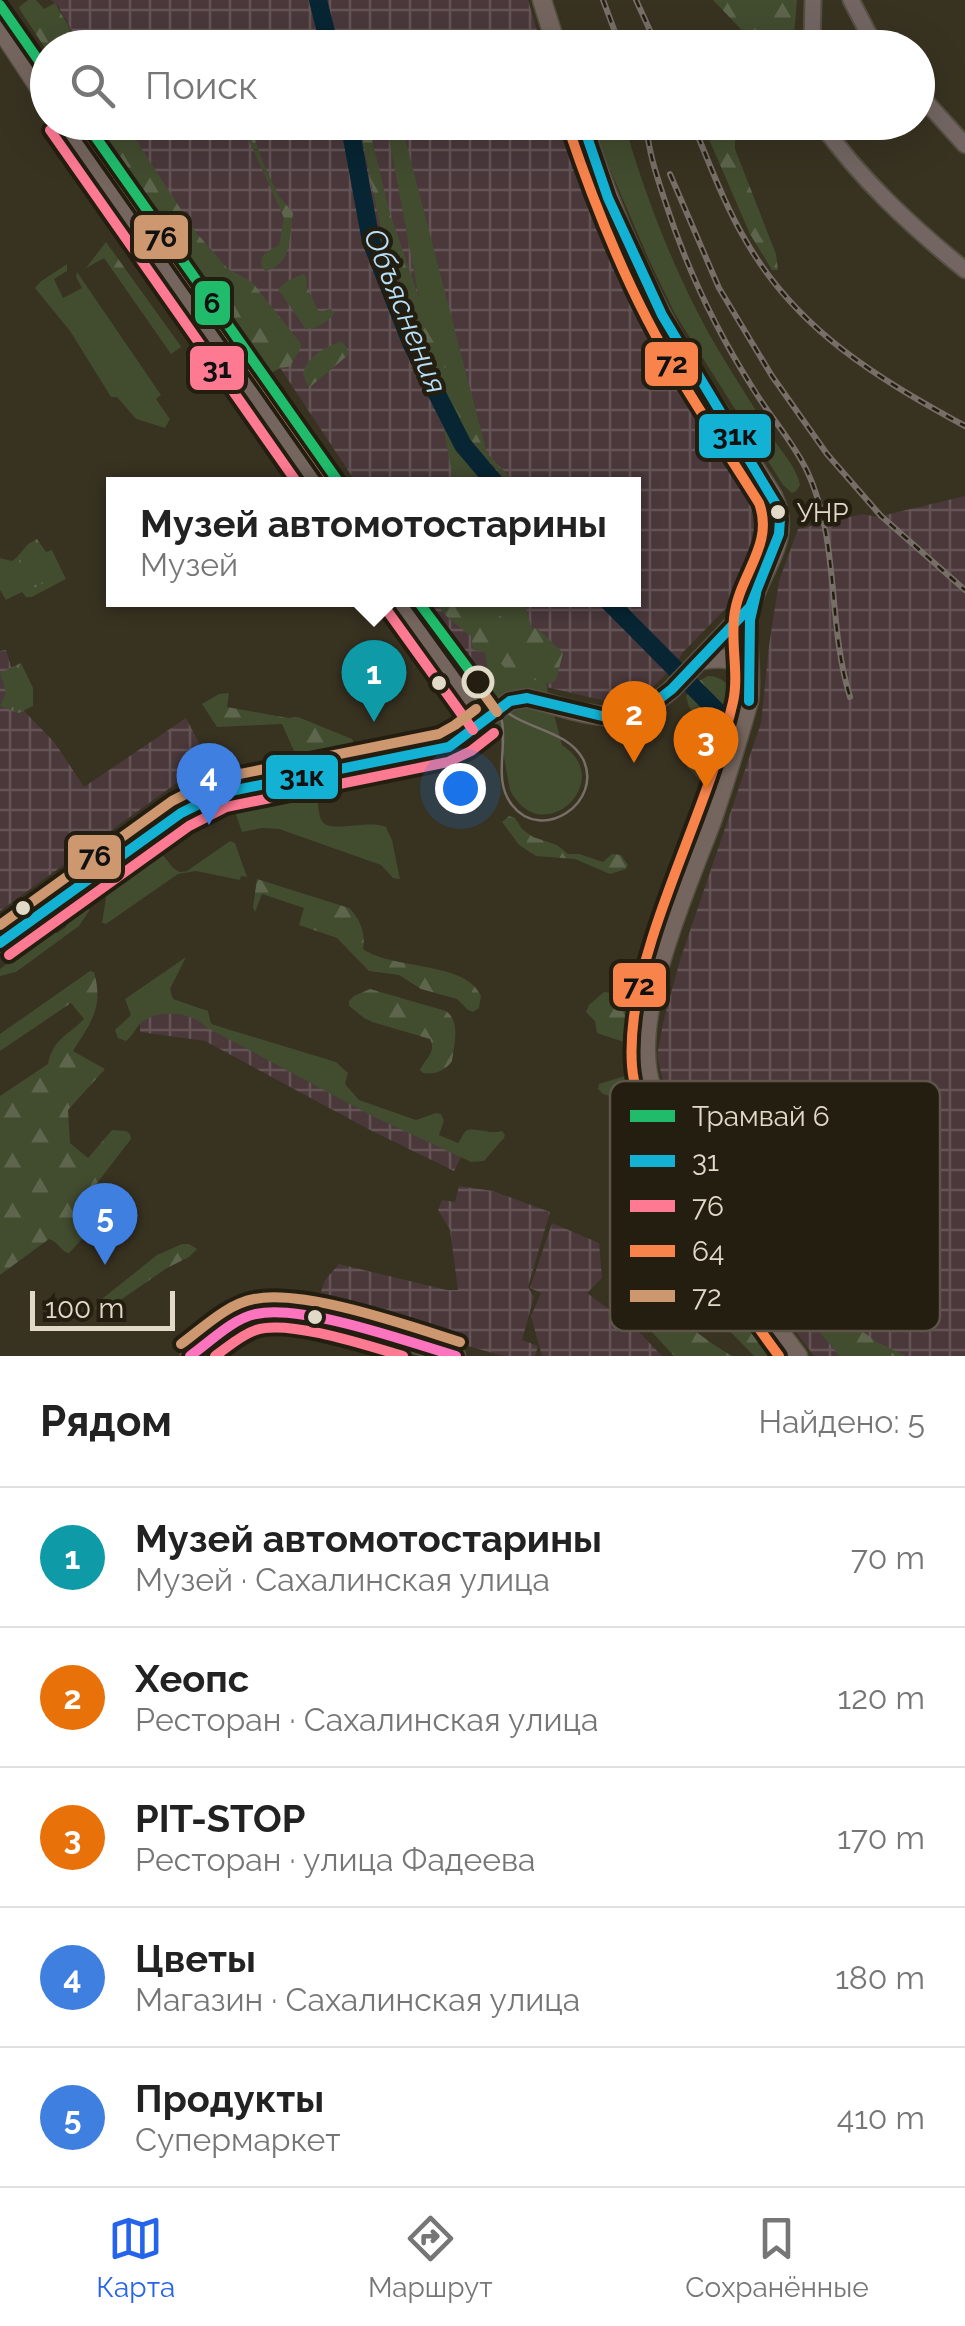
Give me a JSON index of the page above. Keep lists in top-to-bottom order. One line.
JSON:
{"water":["Объяснения"],"places":["УНР"],"lines":["tram line 6","transit line 31к","transit line 31","transit line 72","transit line 76"],"legend":["Трамвай 6","31","76","64","72"],"scale_bar":"100 m","page":{"search":"Поиск","popup":["Музей автомотостарины","Музей"],"pins":["1","2","3","4","5"],"scale":"100 m","heading":["Рядом","Найдено: 5"],"list":[{"mark":"1","name":"Музей автомотостарины","note":"Музей · Сахалинская улица","value":"70 m"},{"mark":"2","name":"Хеопс","note":"Ресторан · Сахалинская улица","value":"120 m"},{"mark":"3","name":"PIT-STOP","note":"Ресторан · улица Фадеева","value":"170 m"},{"mark":"4","name":"Цветы","note":"Магазин · Сахалинская улица","value":"180 m"},{"mark":"5","name":"Продукты","note":"Супермаркет","value":"410 m"}],"nav":["Карта","Маршрут","Сохранённые"]}}
